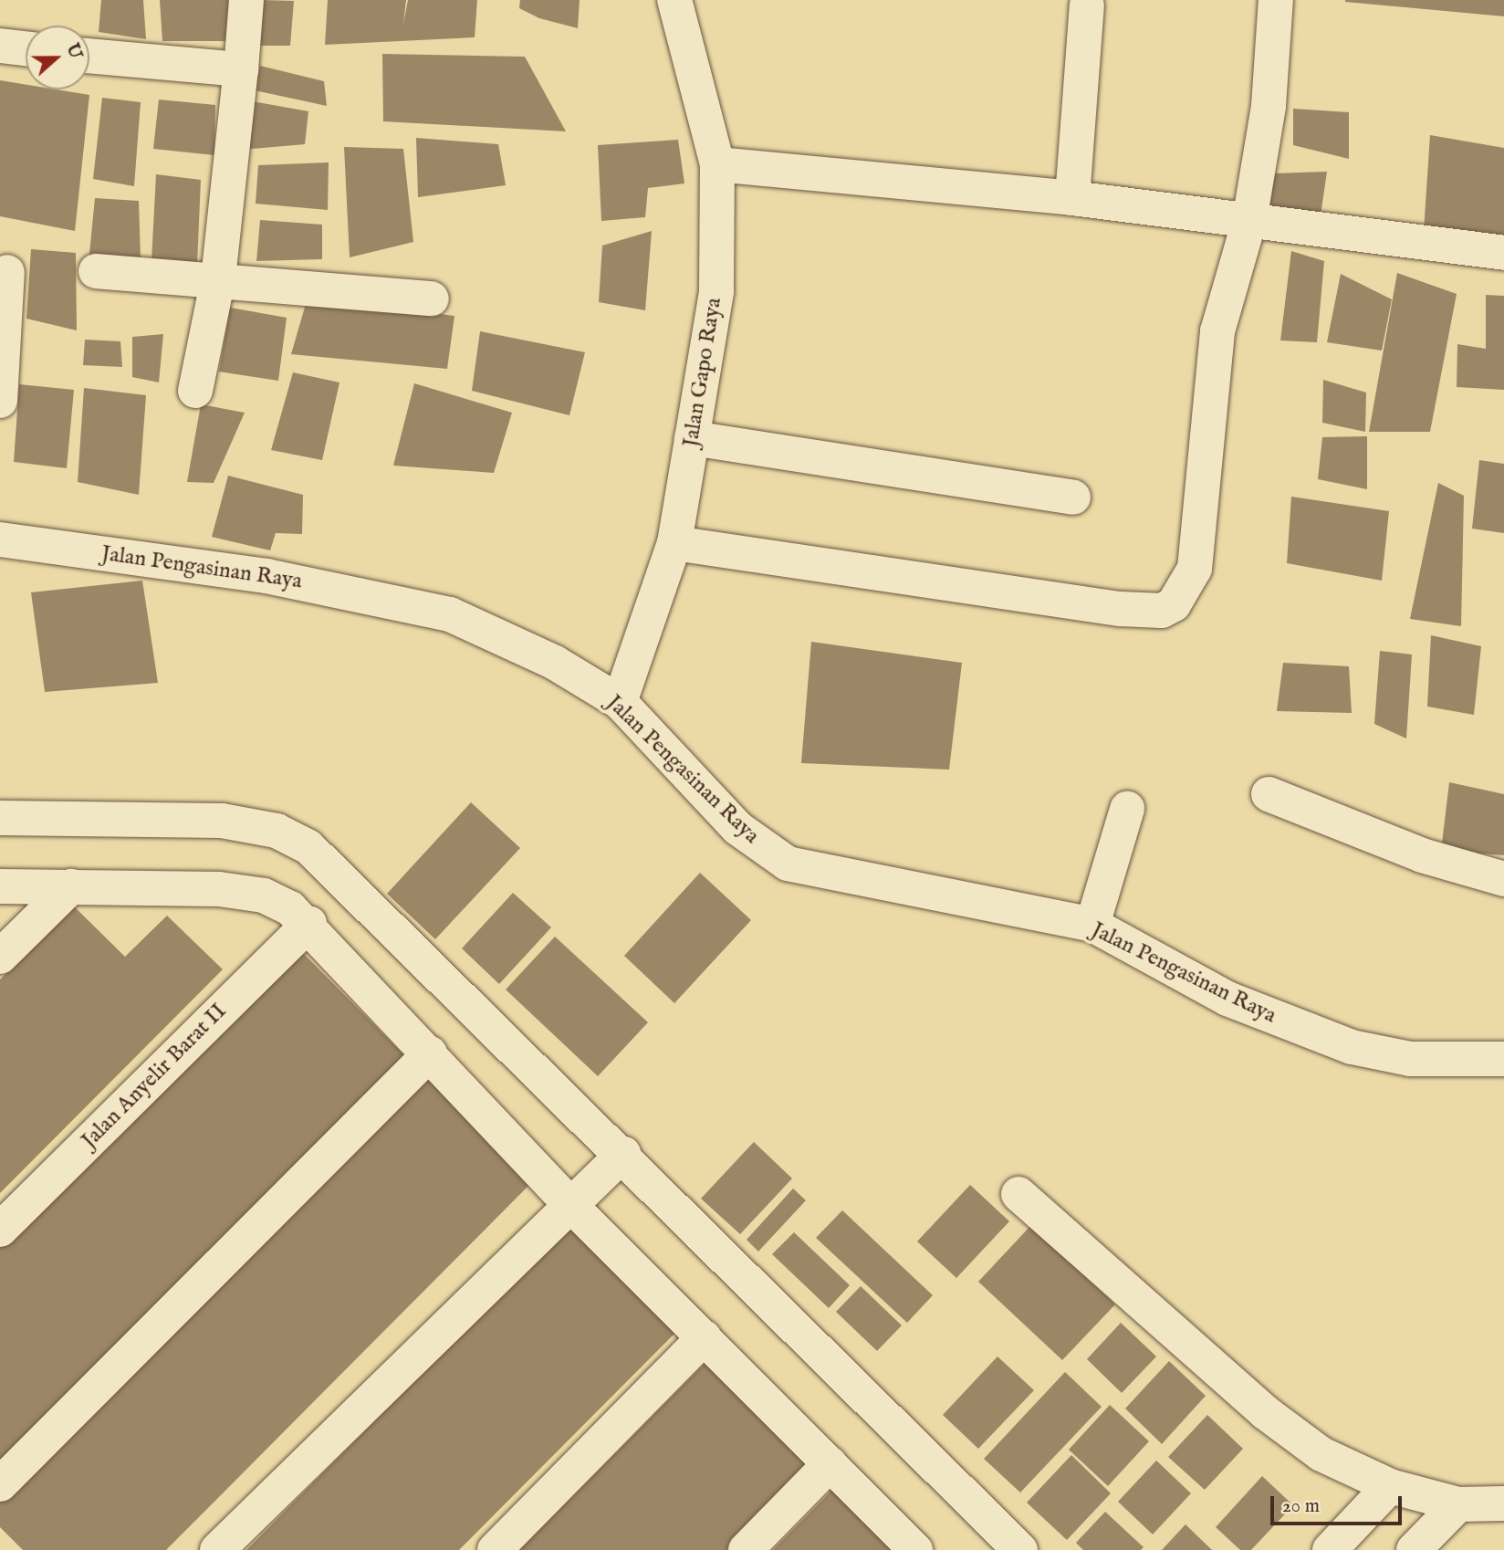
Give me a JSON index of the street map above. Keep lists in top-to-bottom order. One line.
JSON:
{"streets":{"street":["Jalan Gapo Raya","Jalan Pengasinan Raya","Jalan Anyelir Barat II"]},"crossings":[["Jalan Gapo Raya","Jalan Pengasinan Raya"]],"scale_bar":"20 m","north":"right"}
